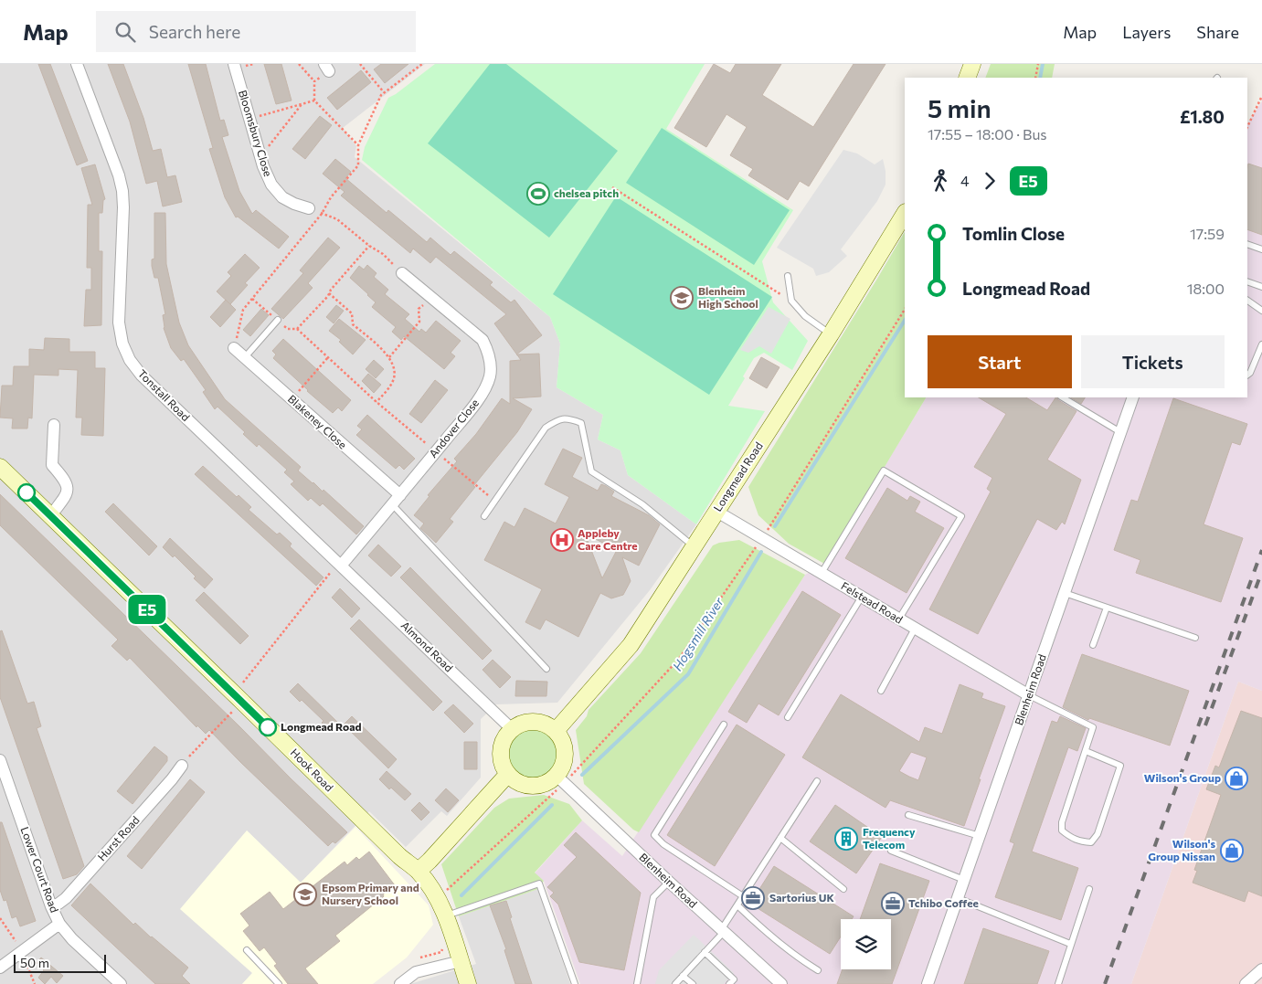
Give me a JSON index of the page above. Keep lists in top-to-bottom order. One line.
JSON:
{"streets":{"street":["Bloomsbury Close","Tonstall Road","Blakeney Close","Andover Close","Longmead Road","Felstead Road","Almond Road","Blenheim Road","Hook Road","Hurst Road","Lower Court Road"]},"crossings":[["Tonstall Road","Andover Close"],["Tonstall Road","Almond Road"],["Blakeney Close","Andover Close"],["Andover Close","Almond Road"],["Longmead Road","Felstead Road"],["Longmead Road","Almond Road"],["Longmead Road","Blenheim Road"],["Felstead Road","Blenheim Road"],["Almond Road","Blenheim Road"],["Hurst Road","Lower Court Road"]],"water":["Hogsmill River"],"places":{"sports":["chelsea pitch"],"school or university":["Blenheim High School","Epsom Primary and Nursery School"],"hospital":["Appleby Care Centre"],"other":["Longmead Road"],"shop":["Wilson's Group","Wilson's Group Nissan"],"building":["Frequency Telecom"],"office":["Sartorius UK","Tchibo Coffee"]},"lines":["bus line E5"],"scale_bar":"50 m","page":{"header":"Map","search":"Search here","nav":["Map","Layers","Share"],"on_map":"E5","heading":["5 min","17:55 – 18:00 · Bus","£1.80"],"legs":["4","E5"],"list":[{"name":"Tomlin Close","value":"17:59"},{"name":"Longmead Road","value":"18:00"}],"buttons":["Start","Tickets"],"scale":"50 m"}}
